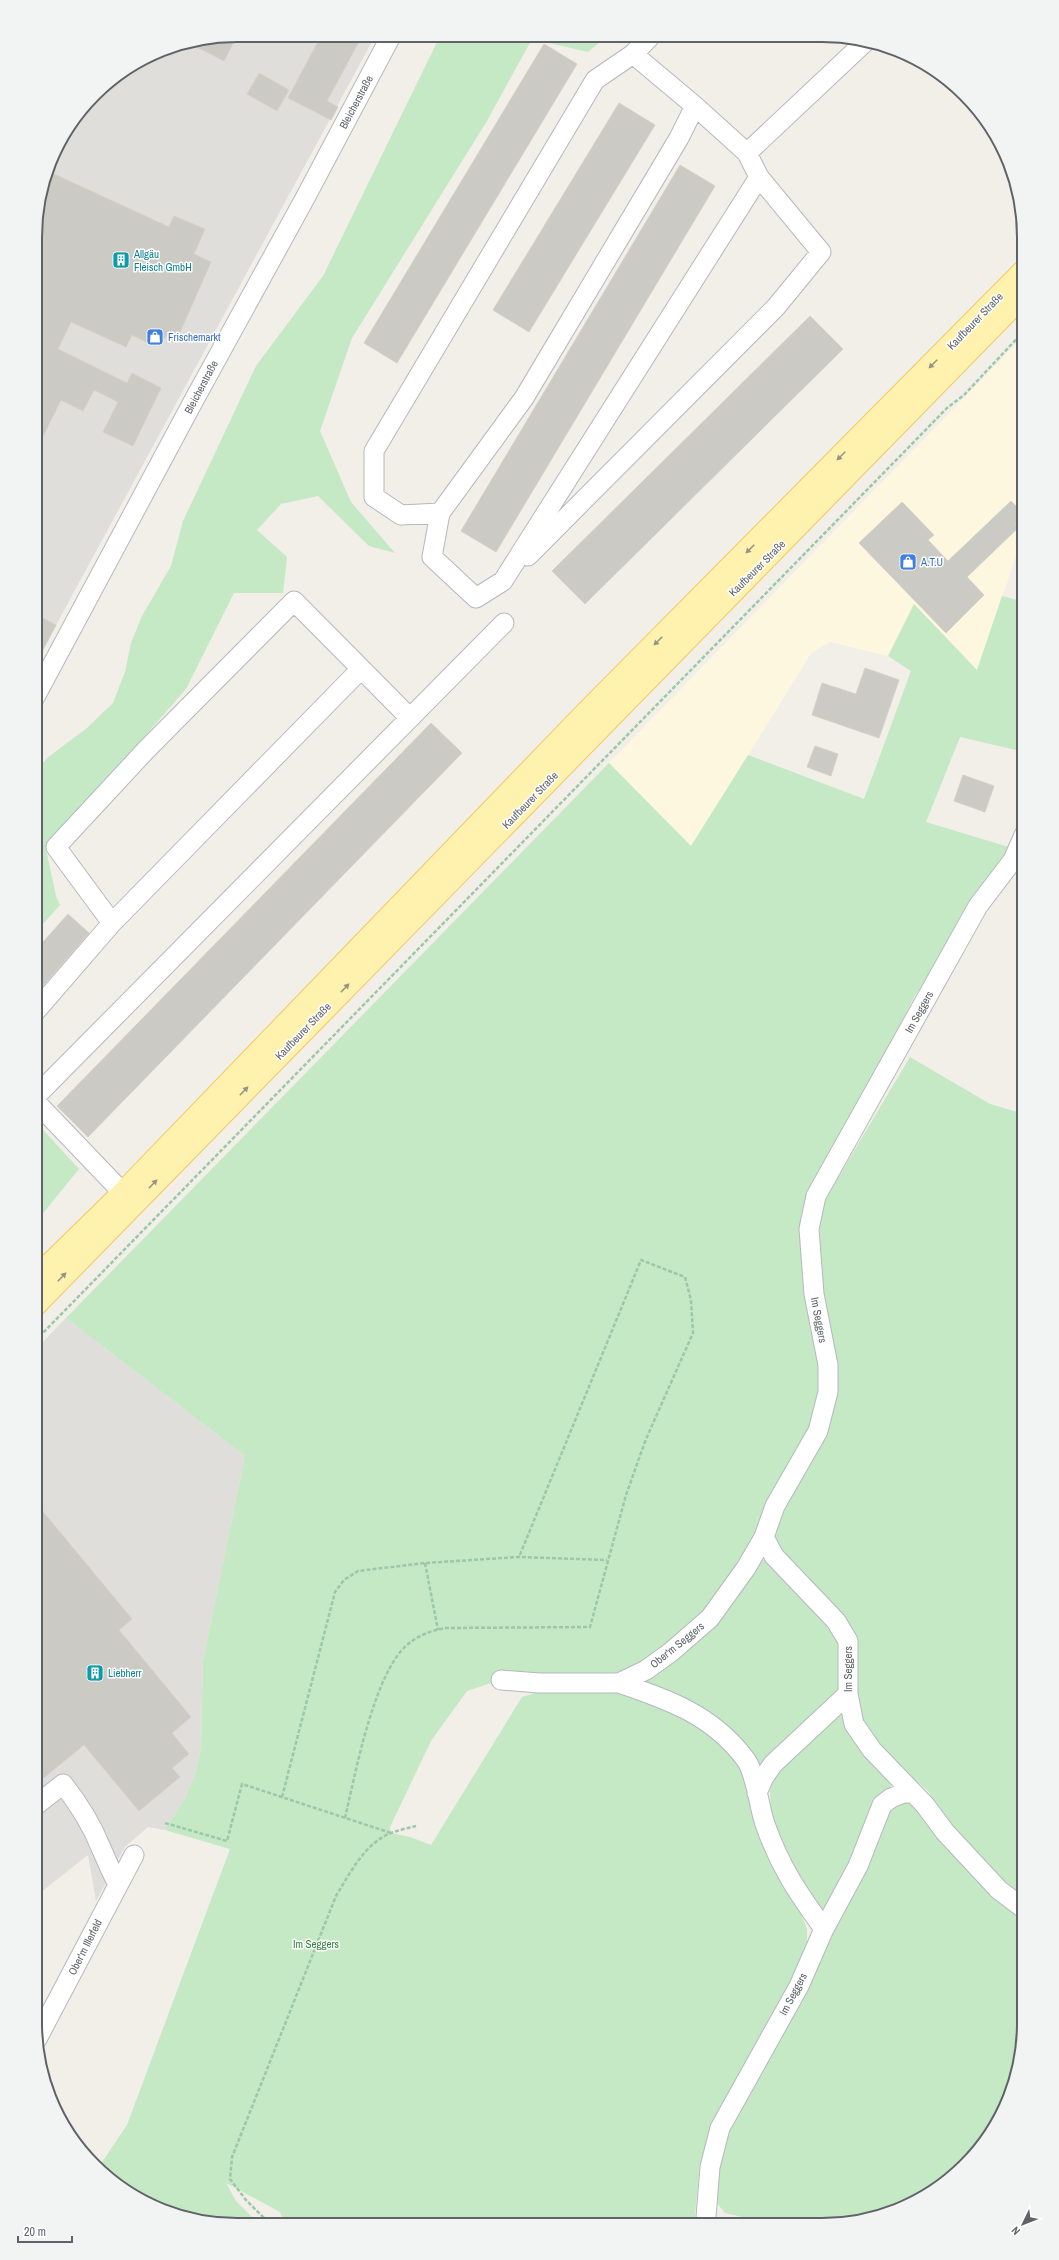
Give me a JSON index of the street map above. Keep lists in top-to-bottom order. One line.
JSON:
{"streets":{"main road":["Kaufbeurer Straße"],"street":["Bleicherstraße","Im Seggers","Ober'm Seggers","Ober'm Illerfeld"]},"crossings":[["Im Seggers","Ober'm Seggers"]],"parks":["Im Seggers"],"places":{"building":["Allgäu Fleisch GmbH","Liebherr"],"shop":["Frischemarkt","A.T.U"]},"scale_bar":"20 m","north":"bottom left"}
